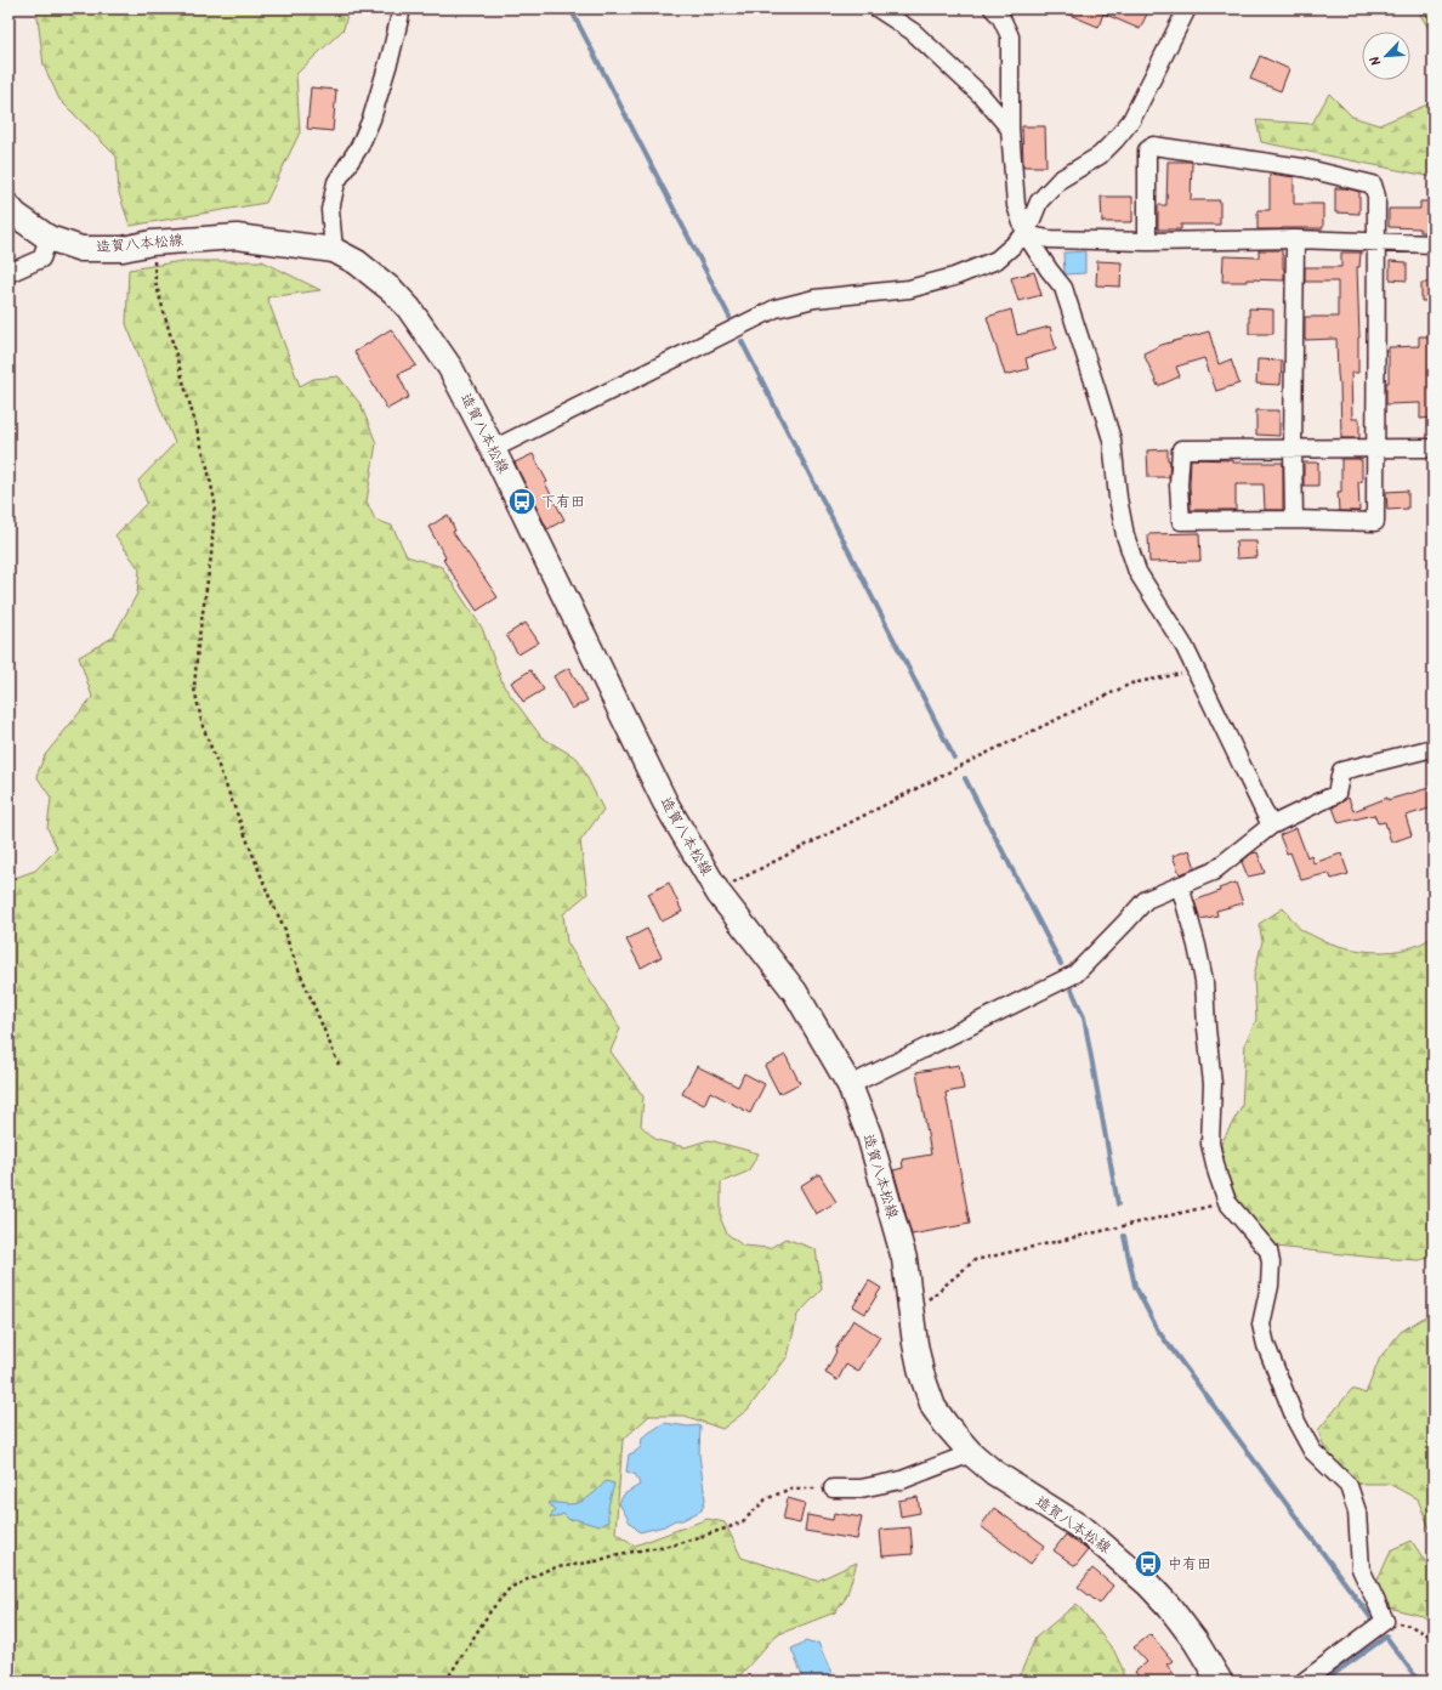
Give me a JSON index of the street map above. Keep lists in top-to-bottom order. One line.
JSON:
{"streets":{"main road":["造賀八本松線"]},"places":{"bus stop":["下有田","中有田"]},"north":"bottom left"}
